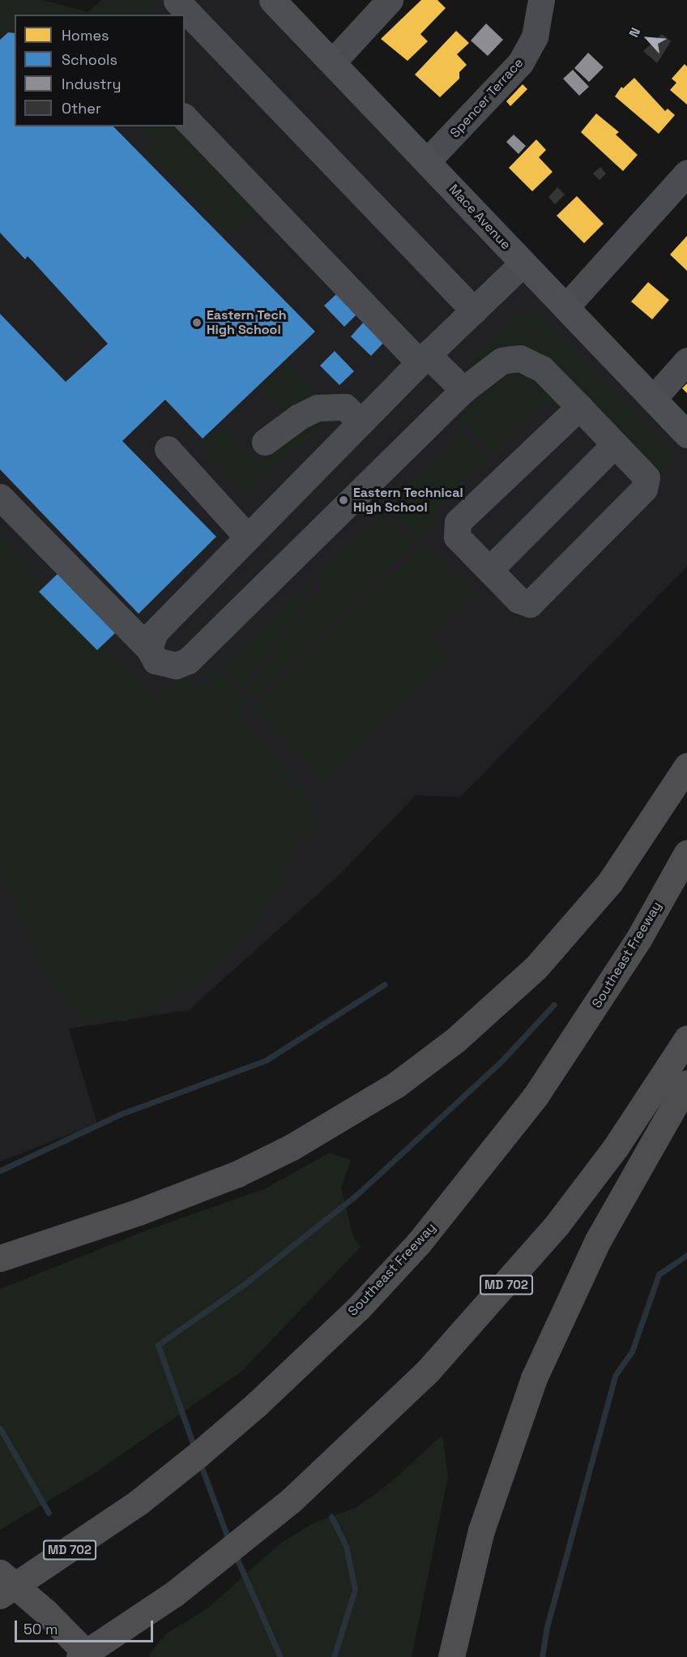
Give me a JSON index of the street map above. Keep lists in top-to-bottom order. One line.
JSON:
{"streets":{"highway":["Southeast Freeway","MD 702"],"main road":["Mace Avenue"],"street":["Spencer Terrace"]},"crossings":[["Spencer Terrace","Mace Avenue"]],"places":["Eastern Tech High School","Eastern Technical High School"],"legend":["Homes","Schools","Industry","Other"],"scale_bar":"50 m","north":"top left"}
